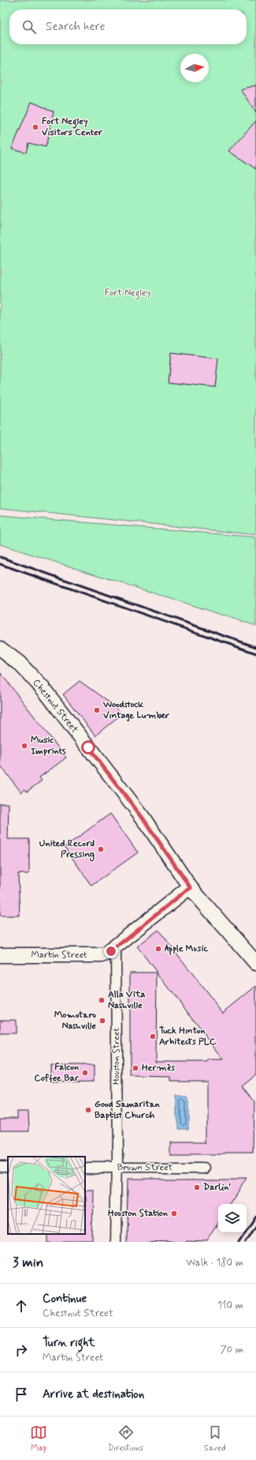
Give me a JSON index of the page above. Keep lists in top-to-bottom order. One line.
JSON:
{"streets":{"street":["Chestnut Street","Martin Street","Houston Street","Brown Street"]},"crossings":[["Chestnut Street","Martin Street"],["Martin Street","Houston Street"],["Houston Street","Brown Street"]],"parks":["Fort Negley"],"places":["Fort Negley Visitors Center","Woodstock Vintage Lumber","Music Imprints","United Record Pressing","Apple Music","Alla Vita Nashville","Momotaro Nashville","Tuck Hinton Arhitects PLC","Hermès","Falcon Coffee Bar","Good Samaritan Baptist Church","Darlin'","Houston Station"],"north":"right","page":{"search":"Search here","heading":["3 min","Walk · 180 m"],"list":[["Continue","Chestnut Street","110 m"],["Turn right","Martin Street","70 m"],"Arrive at destination"],"nav":["Map","Directions","Saved"]}}
